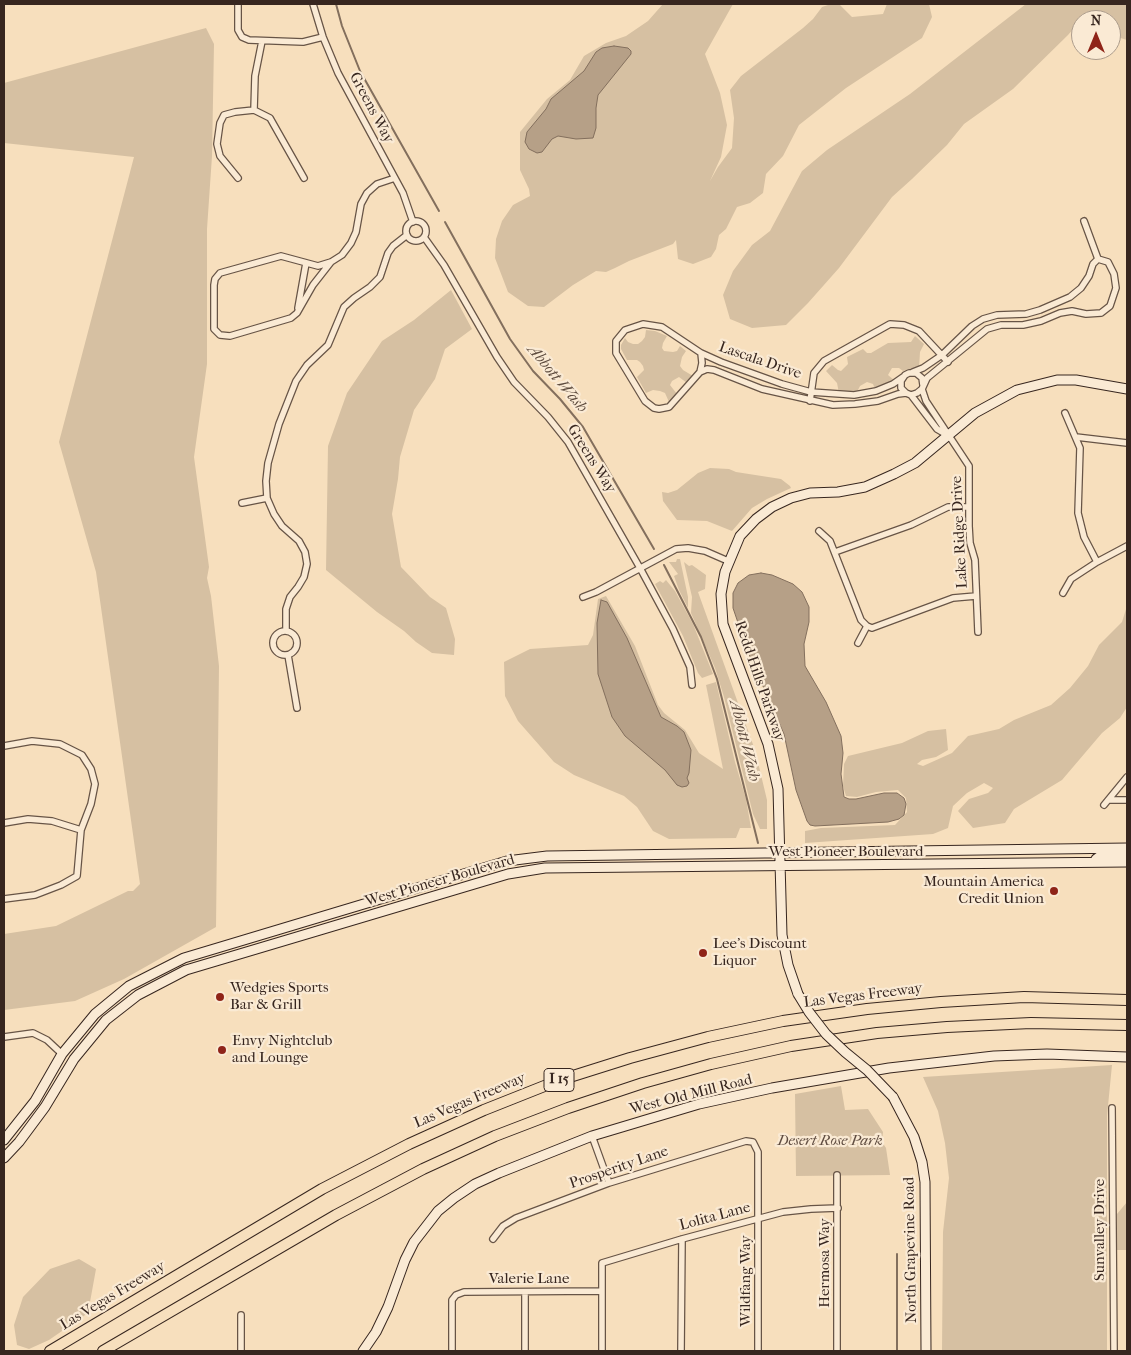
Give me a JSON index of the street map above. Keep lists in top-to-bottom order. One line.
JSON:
{"streets":{"highway":["Las Vegas Freeway","I 15"],"main road":["Redd Hills Parkway","West Pioneer Boulevard","West Old Mill Road","North Grapevine Road"],"street":["Greens Way","Lascala Drive","Lake Ridge Drive","Prosperity Lane","Lolita Lane","Sunvalley Drive","Hermosa Way","Valerie Lane","Wildfang Way"]},"crossings":[["Lake Ridge Drive","Redd Hills Parkway"],["Redd Hills Parkway","West Pioneer Boulevard"],["Redd Hills Parkway","North Grapevine Road"],["West Pioneer Boulevard","North Grapevine Road"],["Prosperity Lane","Wildfang Way"],["Lolita Lane","Hermosa Way"],["Lolita Lane","Valerie Lane"],["Lolita Lane","Wildfang Way"]],"water":["Abbott Wash"],"parks":["Desert Rose Park"],"places":["Mountain America Credit Union","Lee's Discount Liquor","Wedgies Sports Bar & Grill","Envy Nightclub and Lounge"],"north":"top"}
